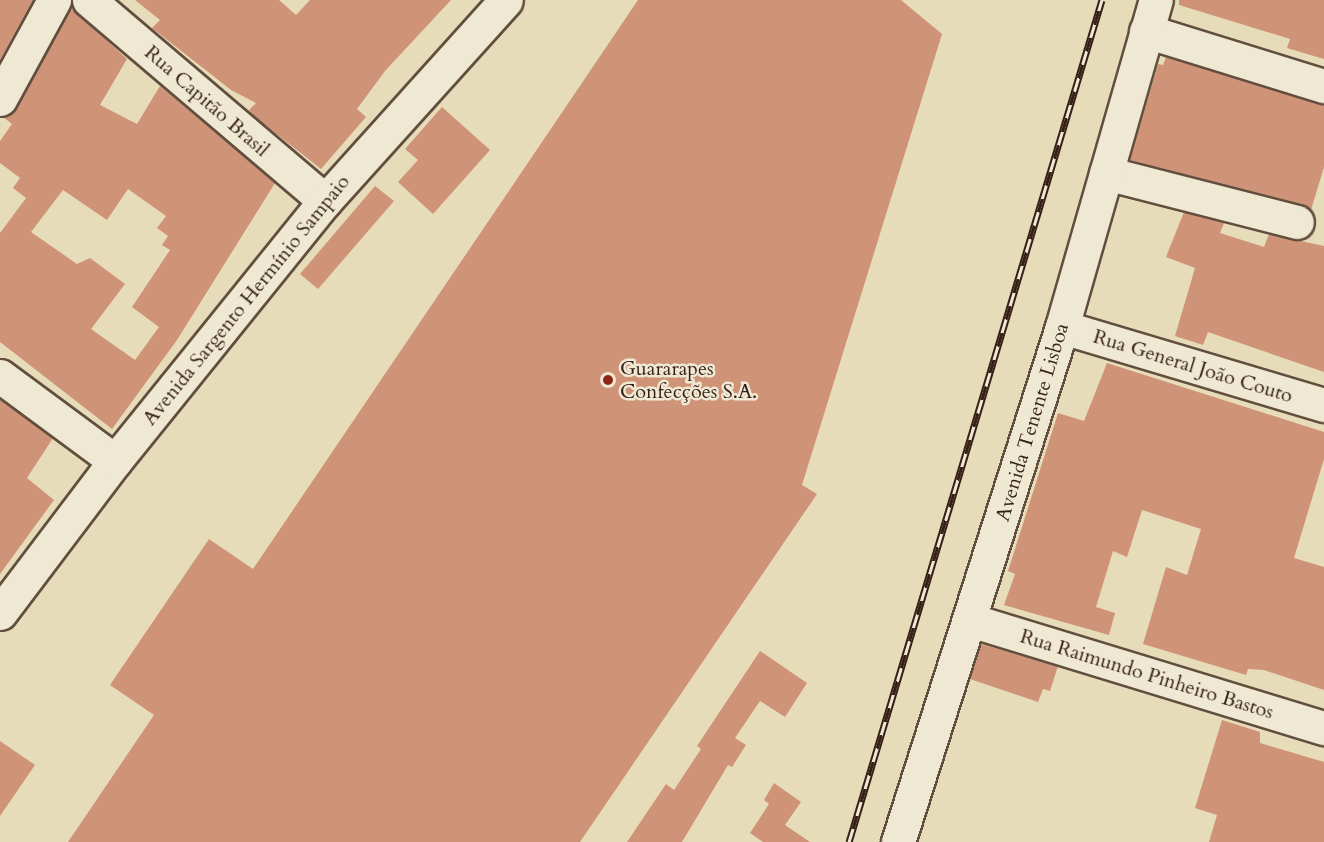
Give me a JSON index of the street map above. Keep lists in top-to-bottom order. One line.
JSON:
{"streets":{"street":["Rua Capitão Brasil","Avenida Sargento Hermínio Sampaio","Rua General João Couto","Avenida Tenente Lisboa","Rua Raimundo Pinheiro Bastos"]},"crossings":[["Rua Capitão Brasil","Avenida Sargento Hermínio Sampaio"],["Rua General João Couto","Avenida Tenente Lisboa"],["Avenida Tenente Lisboa","Rua Raimundo Pinheiro Bastos"]],"places":["Guararapes Confecções S.A."]}
